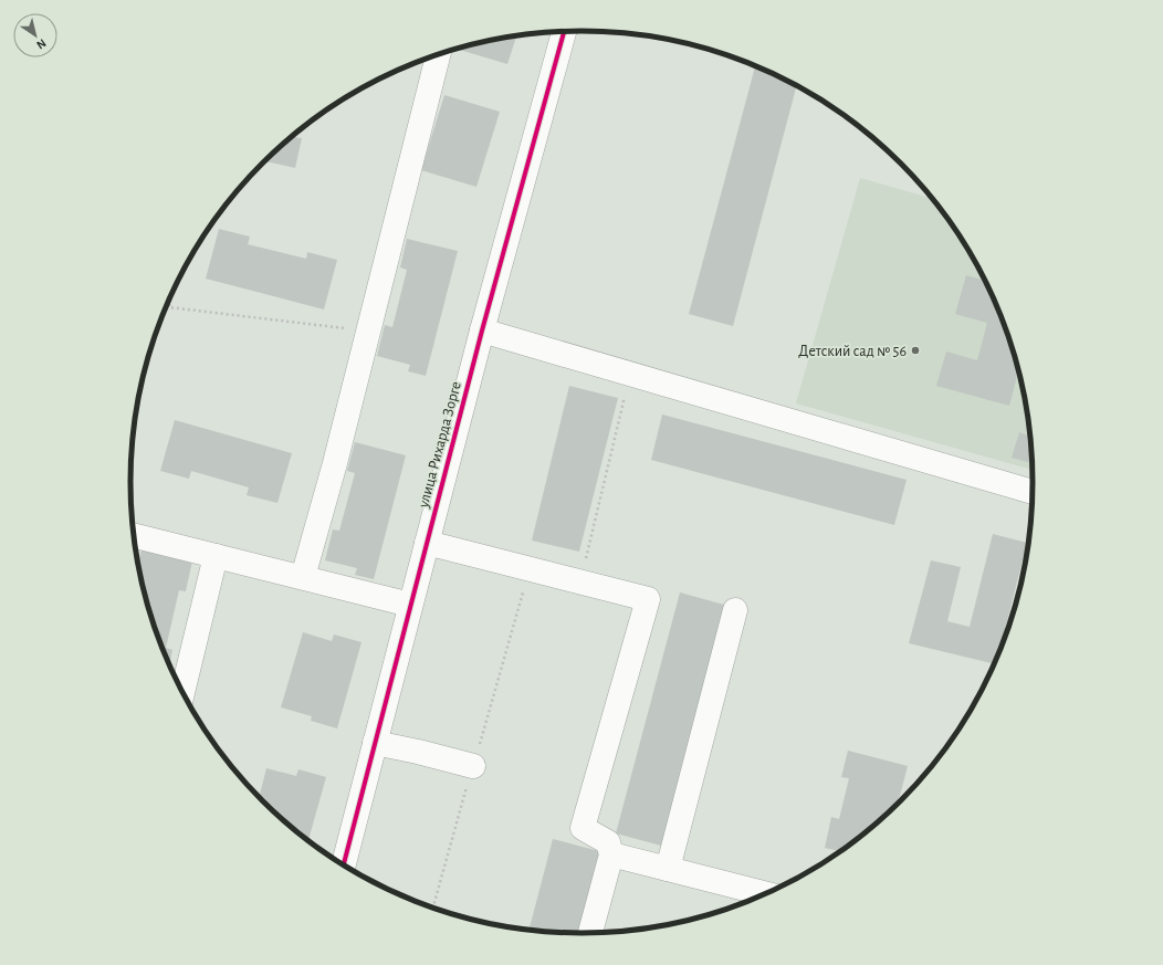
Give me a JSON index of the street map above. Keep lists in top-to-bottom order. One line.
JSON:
{"streets":{"street":["улица Рихарда Зорге"]},"places":["Детский сад № 56"],"north":"bottom right"}
